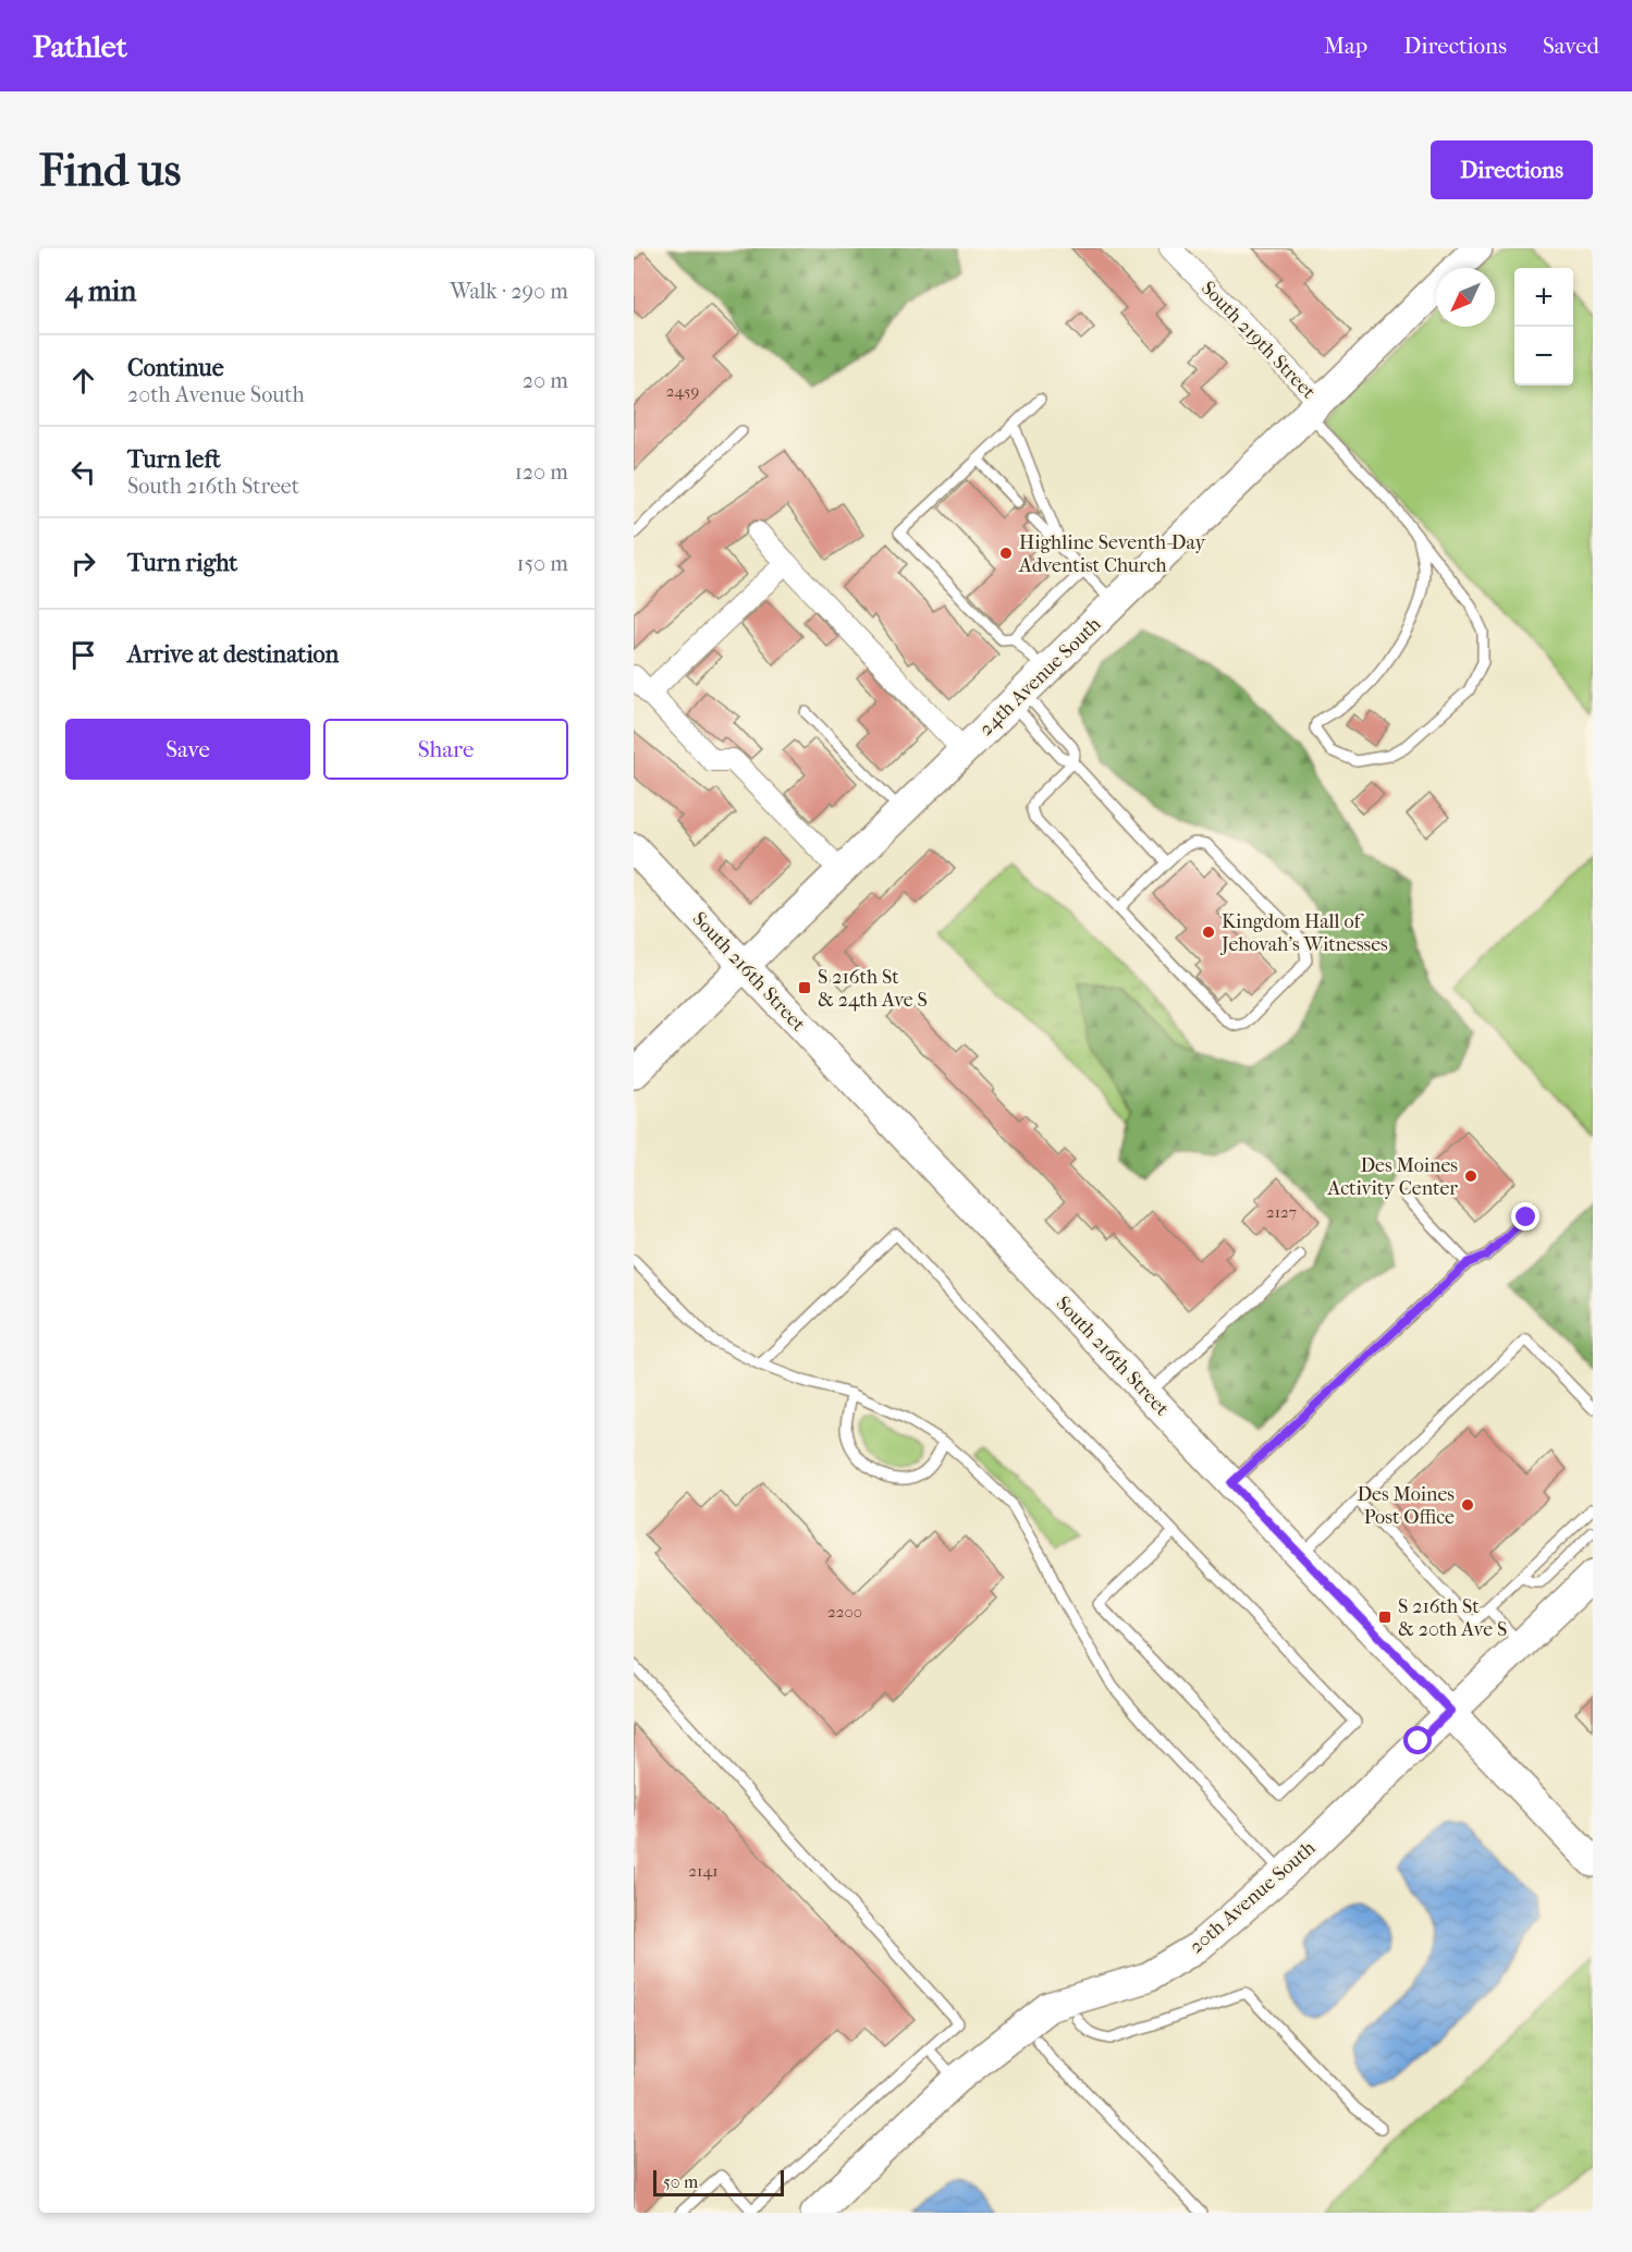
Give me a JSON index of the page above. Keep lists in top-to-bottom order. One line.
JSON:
{"streets":{"street":["South 219th Street","24th Avenue South","South 216th Street","20th Avenue South"]},"crossings":[["South 219th Street","24th Avenue South"],["24th Avenue South","South 216th Street"],["South 216th Street","20th Avenue South"]],"places":{"other":["Highline Seventh-Day Adventist Church","Kingdom Hall of Jehovah's Witnesses","Des Moines Activity Center","Des Moines Post Office"],"transit":["S 216th St & 24th Ave S","S 216th St & 20th Ave S"]},"house_numbers":["2459","2127","2200","2141"],"scale_bar":"50 m","north":"bottom left","page":{"header":"Pathlet","nav":["Map","Directions","Saved"],"buttons":["Directions",["Save","Share"]],"title":"Find us","heading":["4 min","Walk · 290 m"],"map_buttons":["+","−"],"list":[["Continue","20th Avenue South","20 m"],["Turn left","South 216th Street","120 m"],["Turn right","150 m"],"Arrive at destination"],"scale":"50 m"}}
